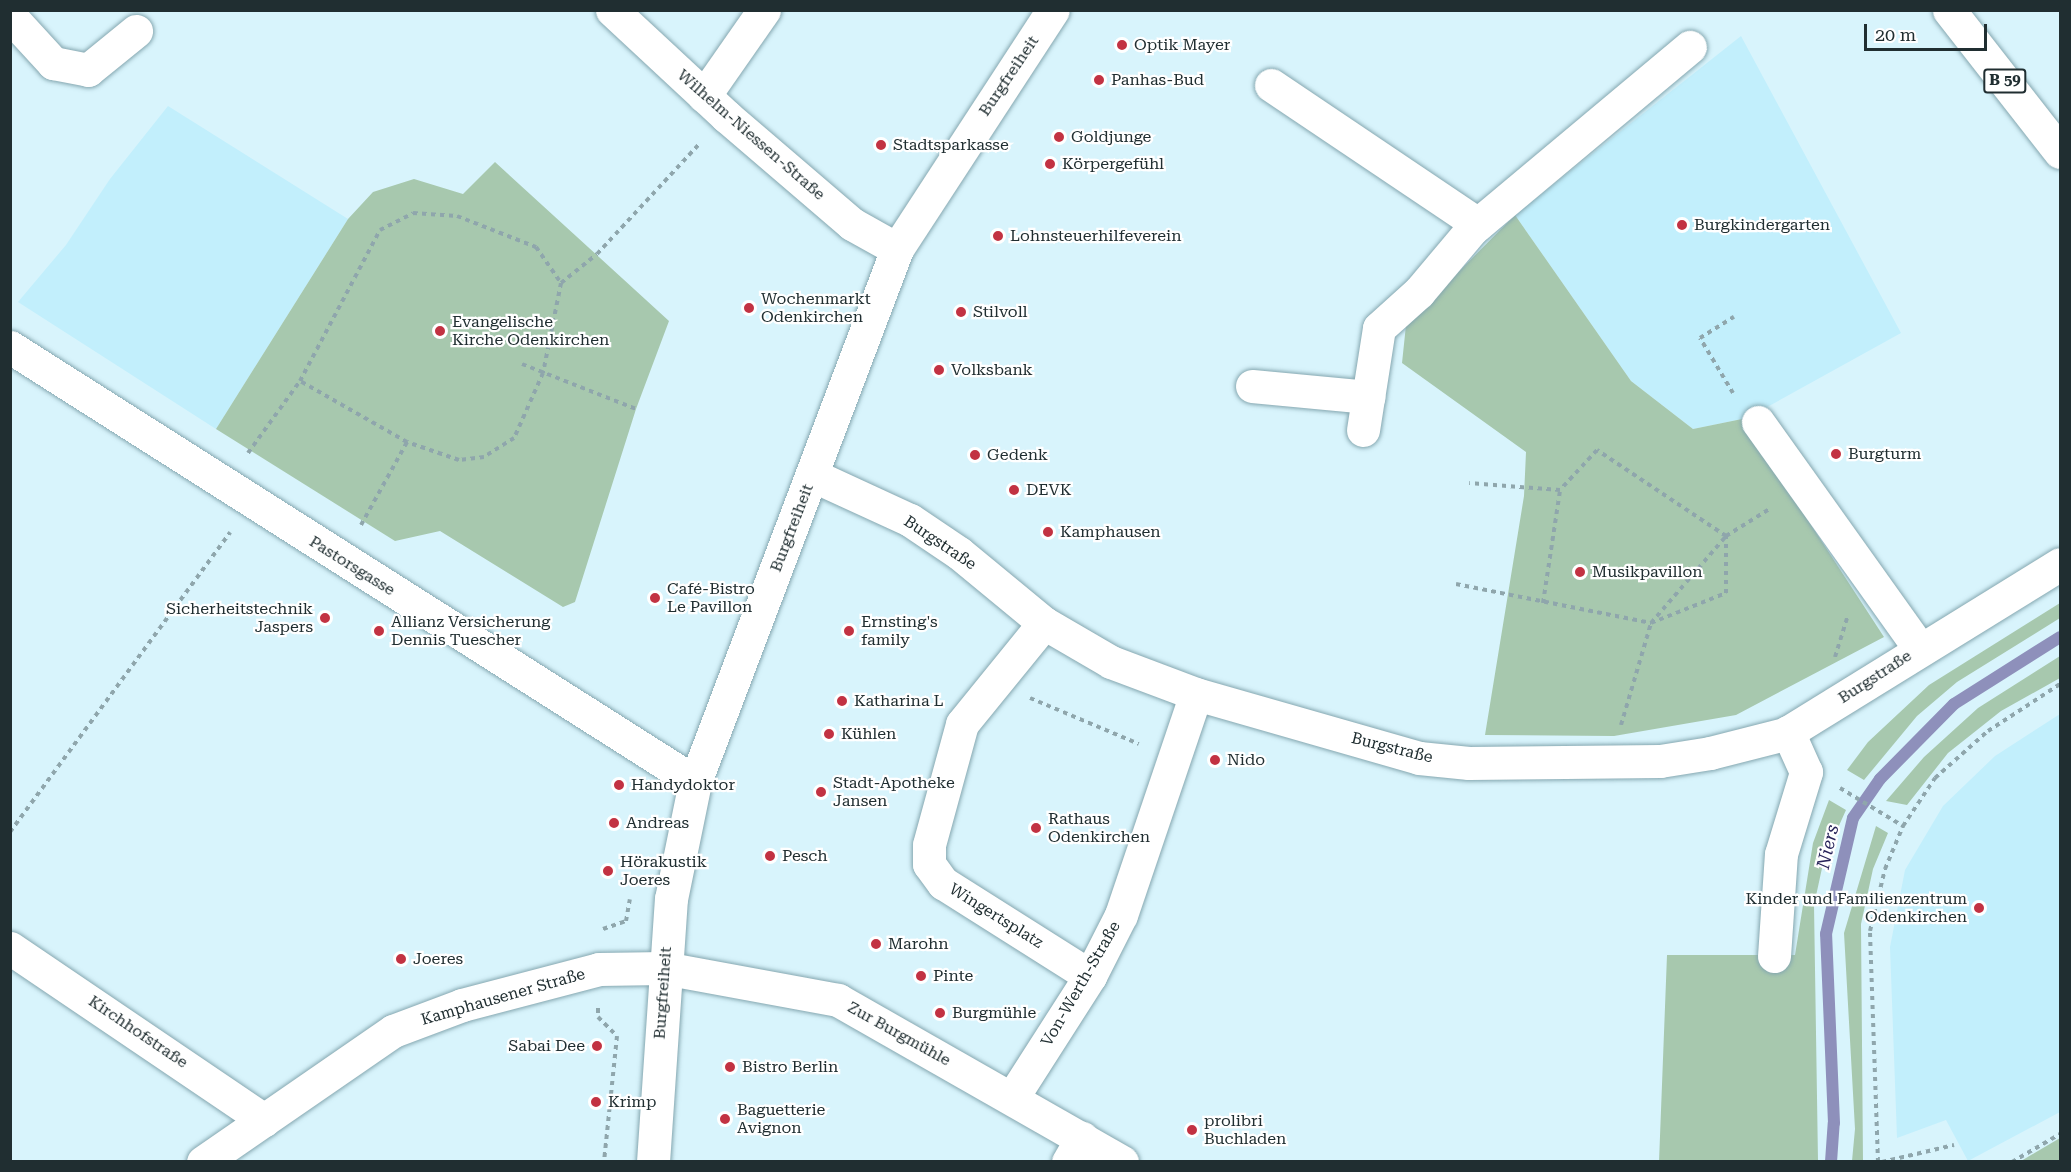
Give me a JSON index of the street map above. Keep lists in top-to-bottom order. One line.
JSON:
{"streets":{"street":["Burgfreiheit","B 59","Wilhelm-Niessen-Straße","Burgstraße","Pastorsgasse","Wingertsplatz","Von-Werth-Straße","Kamphausener Straße","Kirchhofstraße","Zur Burgmühle"]},"crossings":[["Burgfreiheit","Wilhelm-Niessen-Straße"],["Burgfreiheit","Burgstraße"],["Burgfreiheit","Pastorsgasse"],["Burgfreiheit","Kamphausener Straße"],["Burgfreiheit","Zur Burgmühle"],["Burgstraße","Wingertsplatz"],["Burgstraße","Von-Werth-Straße"],["Wingertsplatz","Von-Werth-Straße"],["Von-Werth-Straße","Zur Burgmühle"],["Kamphausener Straße","Kirchhofstraße"],["Kamphausener Straße","Zur Burgmühle"]],"water":["Niers"],"places":["Optik Mayer","Panhas-Bud","Goldjunge","Stadtsparkasse","Körpergefühl","Burgkindergarten","Lohnsteuerhilfeverein","Wochenmarkt Odenkirchen","Stilvoll","Evangelische Kirche Odenkirchen","Volksbank","Burgturm","Gedenk","DEVK","Kamphausen","Musikpavillon","Café-Bistro Le Pavillon","Sicherheitstechnik Jaspers","Allianz Versicherung Dennis Tuescher","Ernsting's family","Katharina L","Kühlen","Nido","Handydoktor","Stadt-Apotheke Jansen","Andreas","Rathaus Odenkirchen","Pesch","Hörakustik Joeres","Kinder und Familienzentrum Odenkirchen","Marohn","Joeres","Pinte","Burgmühle","Sabai Dee","Bistro Berlin","Krimp","Baguetterie Avignon","prolibri Buchladen"],"scale_bar":"20 m"}
